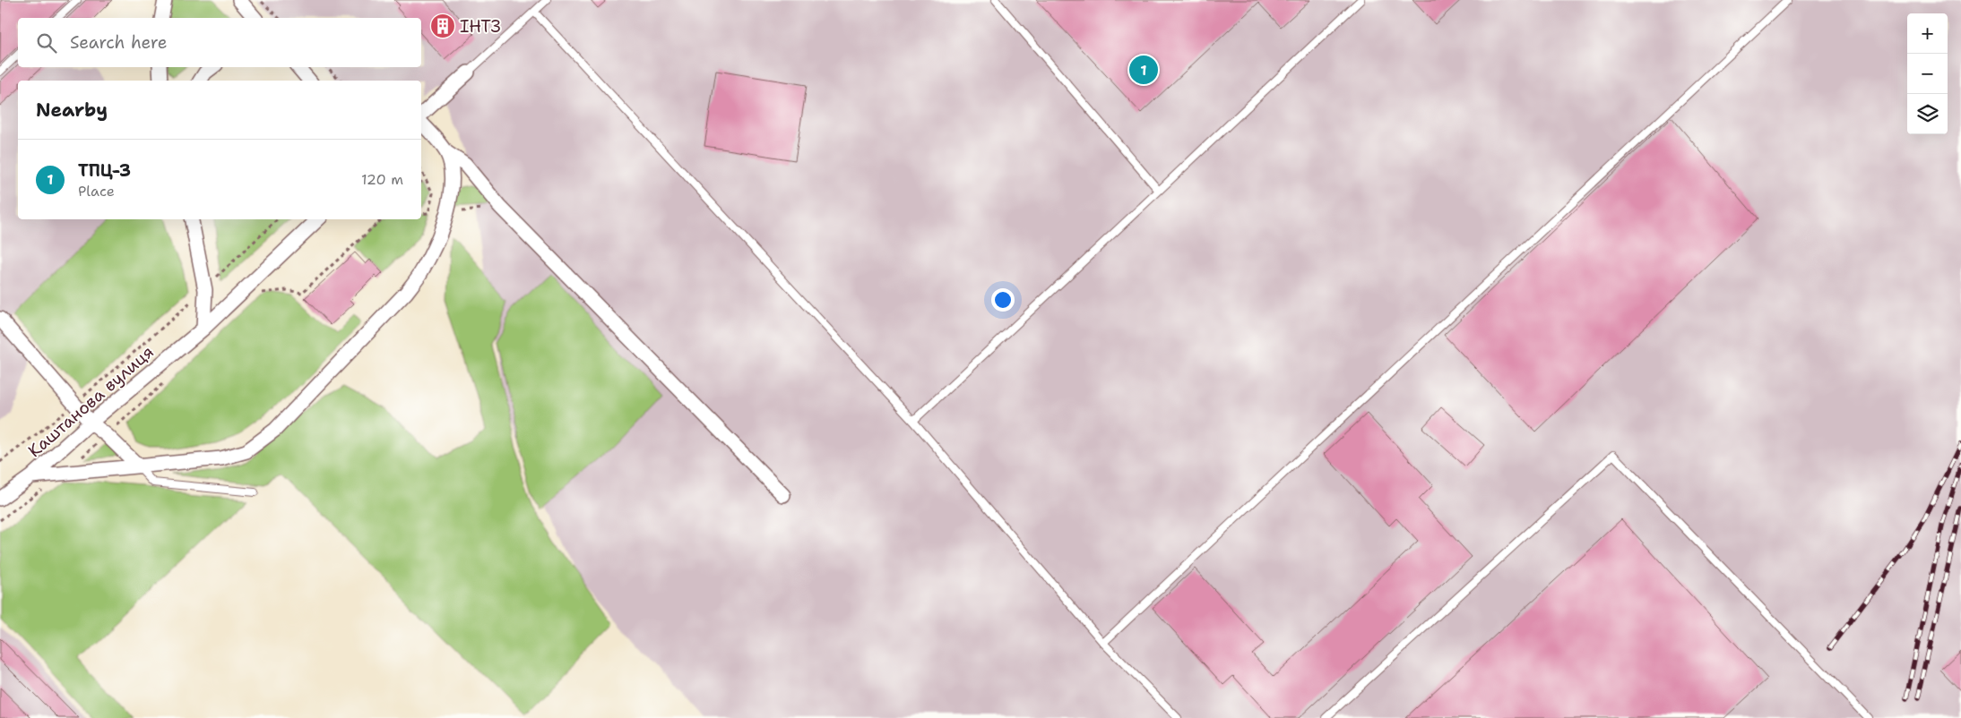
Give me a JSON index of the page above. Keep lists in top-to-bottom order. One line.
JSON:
{"streets":{"street":["Каштанова вулиця"]},"places":{"building":["ІНТЗ"]},"page":{"map_buttons":["+","−"],"search":"Search here","pins":"1","heading":"Nearby","list":[{"mark":"1","name":"ТПЦ-3","note":"Place","value":"120 m"}]}}
